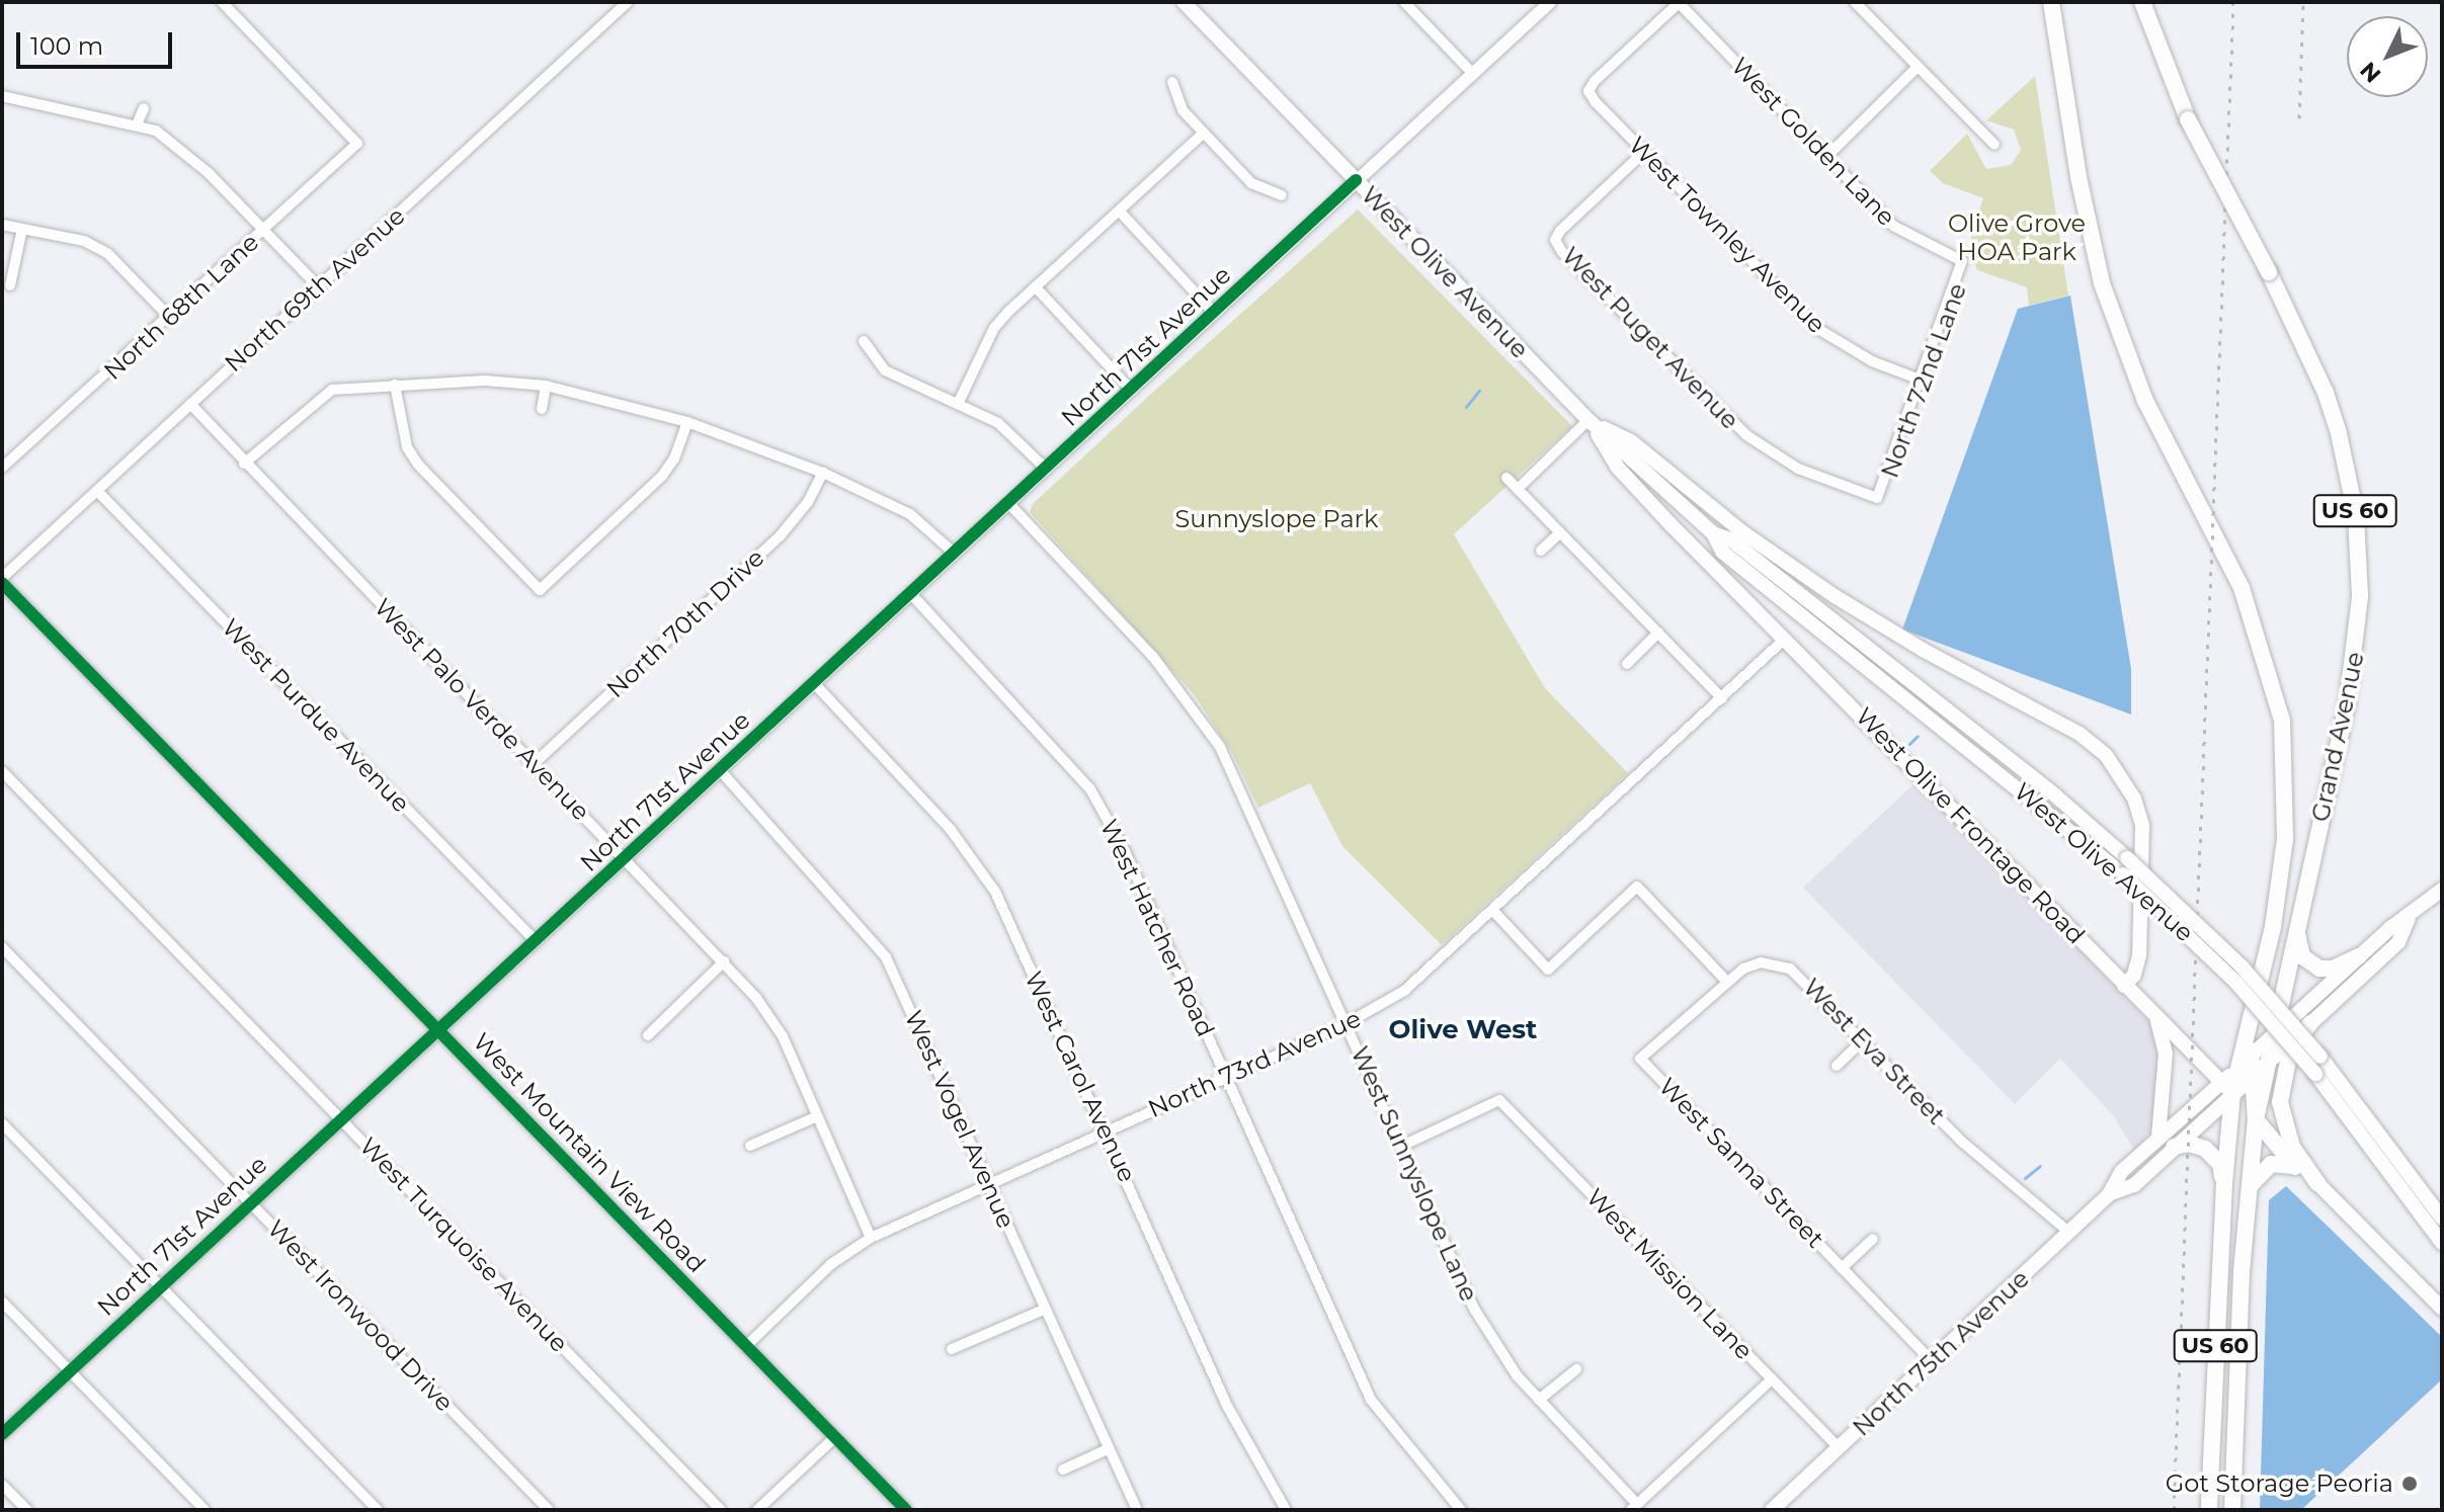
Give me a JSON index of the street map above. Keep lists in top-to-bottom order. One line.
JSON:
{"streets":{"highway":["US 60","Grand Avenue"],"main road":["West Olive Avenue","West Olive Frontage Road","North 75th Avenue"],"street":["West Golden Lane","West Townley Avenue","North 69th Avenue","North 68th Lane","West Puget Avenue","North 71st Avenue","North 72nd Lane","North 70th Drive","West Palo Verde Avenue","West Purdue Avenue","West Hatcher Road","West Eva Street","North 73rd Avenue","West Carol Avenue","West Vogel Avenue","West Mountain View Road","West Sanna Street","West Sunnyslope Lane","West Turquoise Avenue","West Mission Lane","West Ironwood Drive"]},"crossings":[["West Golden Lane","West Townley Avenue"],["West Golden Lane","North 72nd Lane"],["West Townley Avenue","West Puget Avenue"],["West Townley Avenue","North 72nd Lane"],["West Olive Avenue","North 71st Avenue"],["West Olive Avenue","West Olive Frontage Road"],["North 69th Avenue","West Palo Verde Avenue"],["North 69th Avenue","West Purdue Avenue"],["North 69th Avenue","West Mountain View Road"],["West Puget Avenue","North 72nd Lane"],["North 71st Avenue","West Palo Verde Avenue"],["North 71st Avenue","West Purdue Avenue"],["North 71st Avenue","West Hatcher Road"],["North 71st Avenue","West Carol Avenue"],["North 71st Avenue","West Vogel Avenue"],["North 71st Avenue","West Mountain View Road"],["North 71st Avenue","West Sunnyslope Lane"],["North 71st Avenue","West Turquoise Avenue"],["North 71st Avenue","West Ironwood Drive"],["North 70th Drive","West Palo Verde Avenue"],["West Palo Verde Avenue","North 73rd Avenue"],["Grand Avenue","West Olive Frontage Road"],["Grand Avenue","North 75th Avenue"],["West Olive Frontage Road","North 73rd Avenue"],["West Olive Frontage Road","North 75th Avenue"],["West Hatcher Road","North 73rd Avenue"],["West Eva Street","West Sanna Street"],["West Eva Street","North 75th Avenue"],["North 73rd Avenue","West Carol Avenue"],["North 73rd Avenue","West Vogel Avenue"],["North 73rd Avenue","West Mountain View Road"],["North 73rd Avenue","West Sunnyslope Lane"],["West Sanna Street","North 75th Avenue"],["West Sunnyslope Lane","West Mission Lane"],["West Mission Lane","North 75th Avenue"]],"districts":["Olive West"],"parks":["Olive Grove HOA Park","Sunnyslope Park"],"places":["Got Storage Peoria"],"scale_bar":"100 m","north":"bottom left"}
